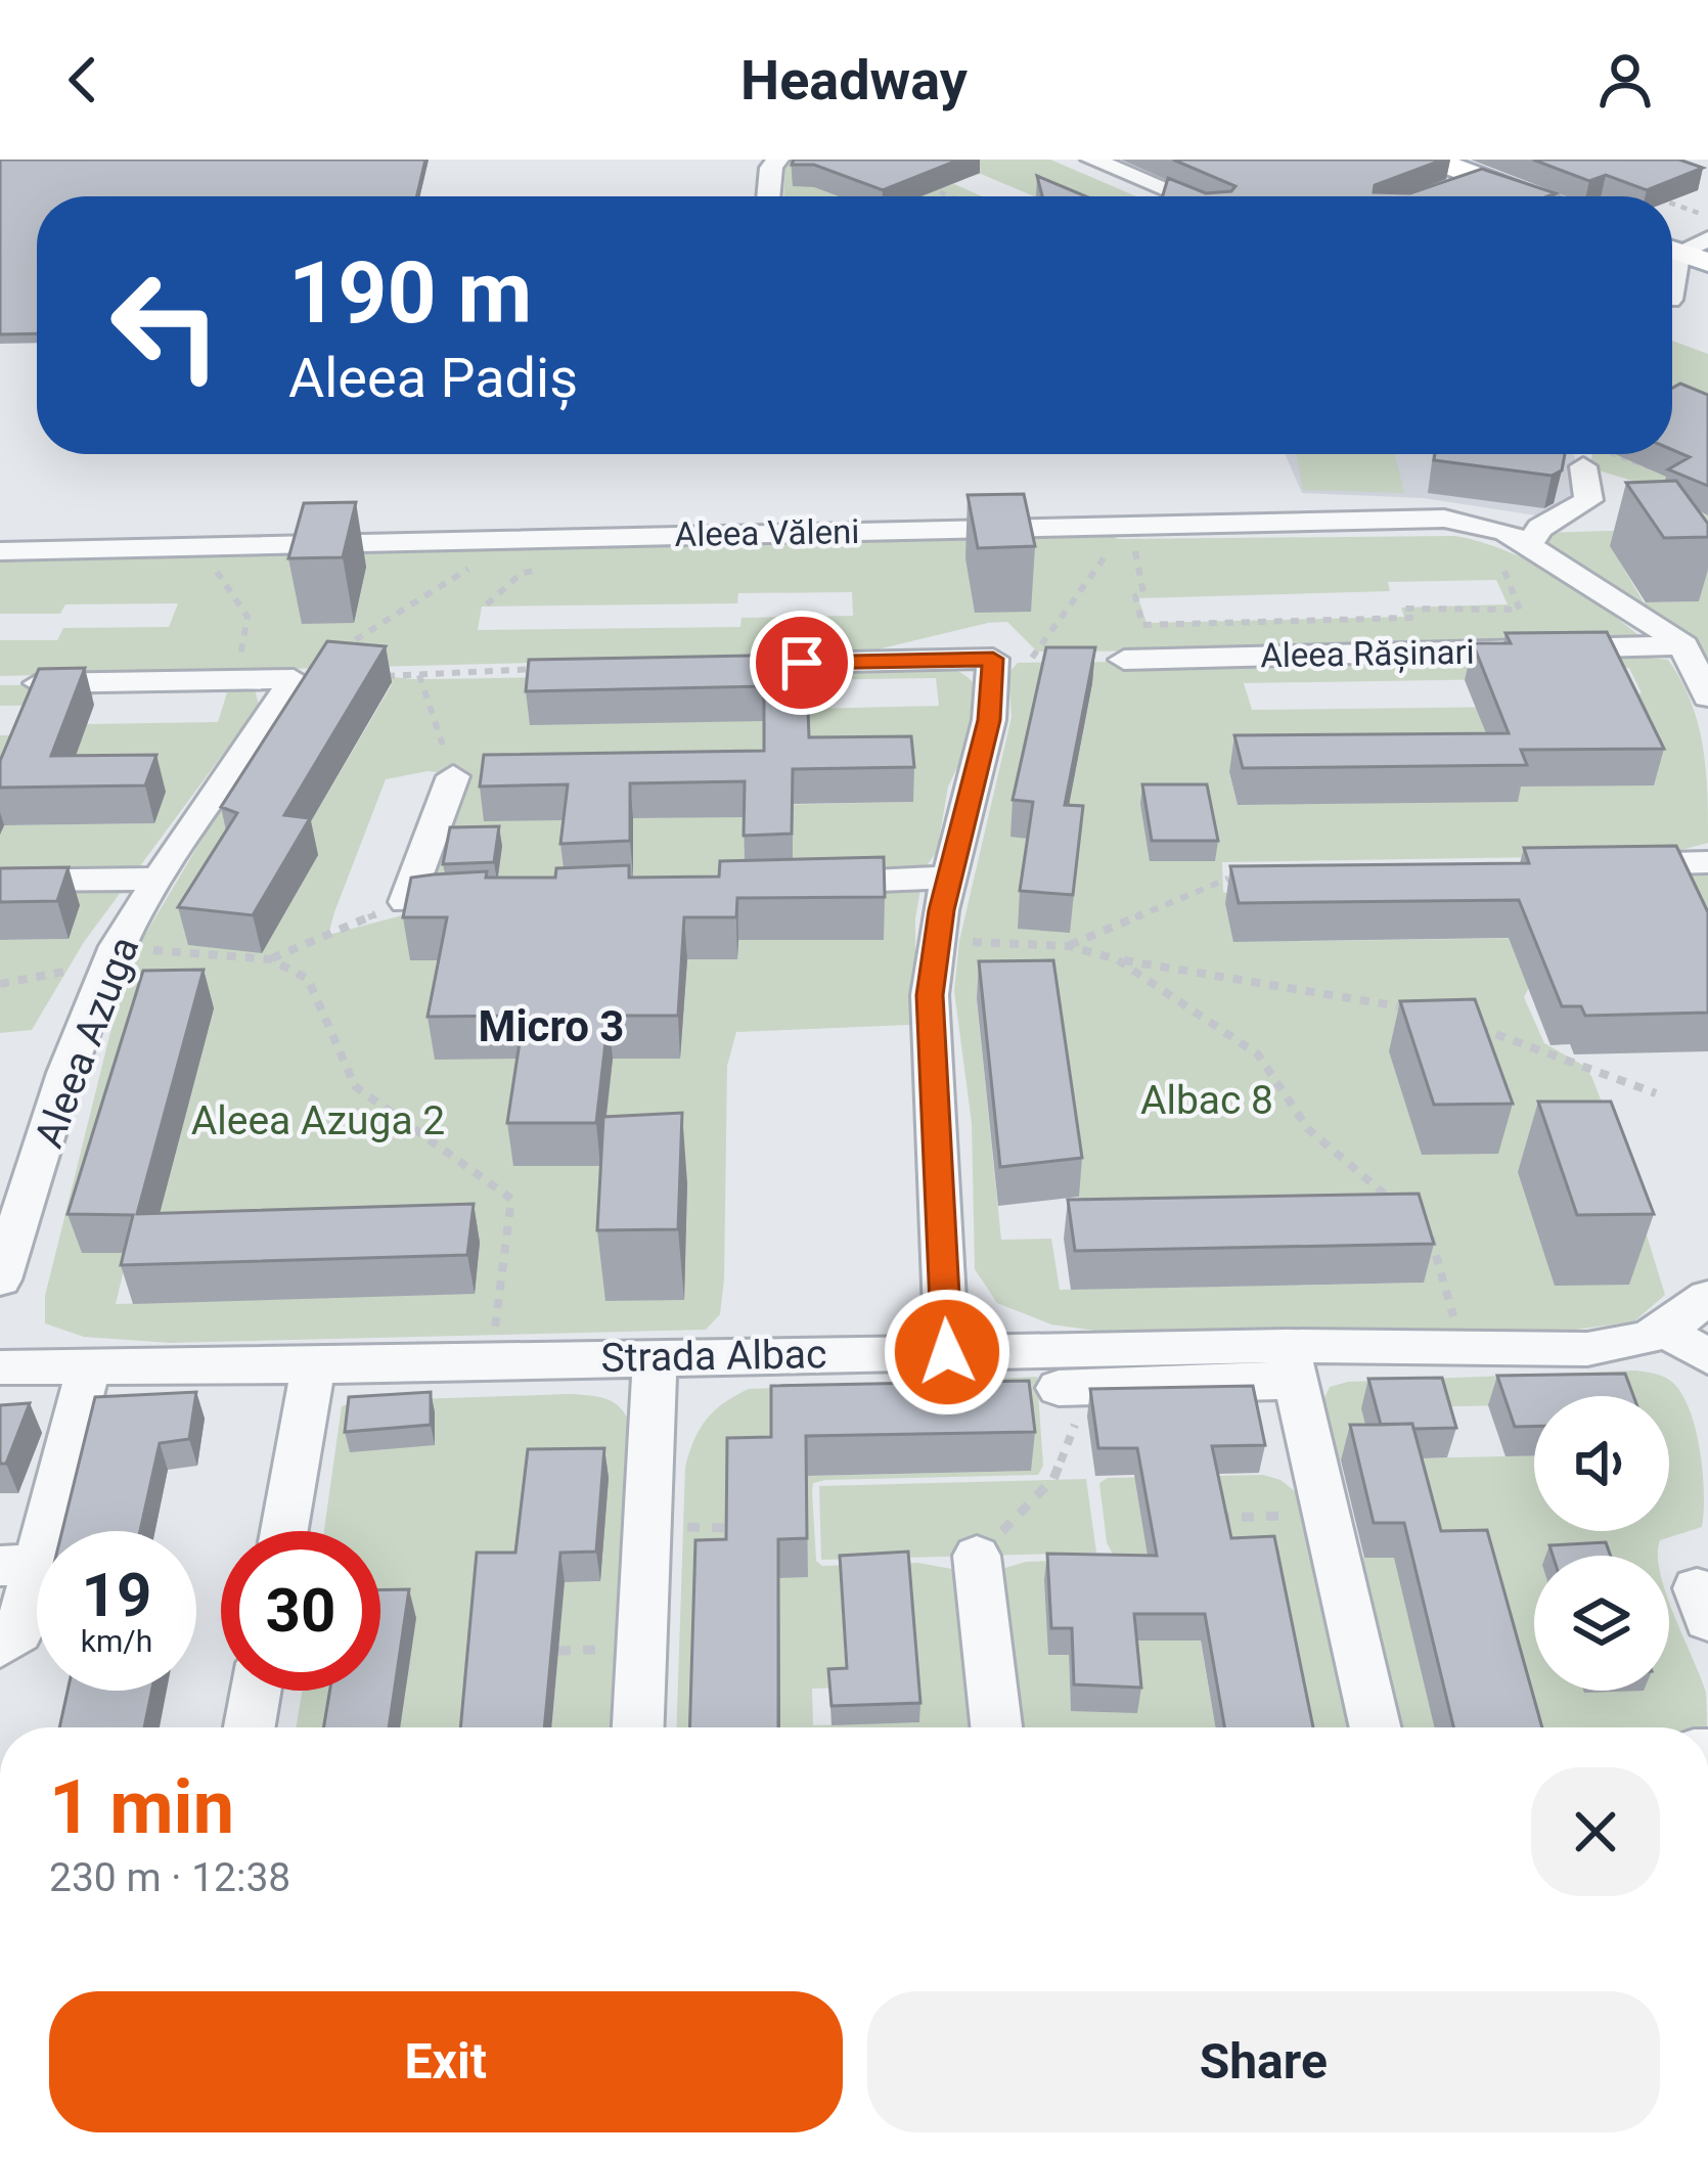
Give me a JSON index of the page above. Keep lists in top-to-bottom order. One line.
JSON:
{"streets":{"street":["Aleea Văleni","Aleea Rășinari","Aleea Azuga","Strada Albac"]},"districts":["Micro 3"],"parks":["Albac 8","Aleea Azuga 2"],"page":{"header":"Headway","turn":["190 m","Aleea Padiș"],"speed":"19 km/h","limit":"30","heading":["1 min","230 m · 12:38"],"buttons":["Exit","Share"]}}
